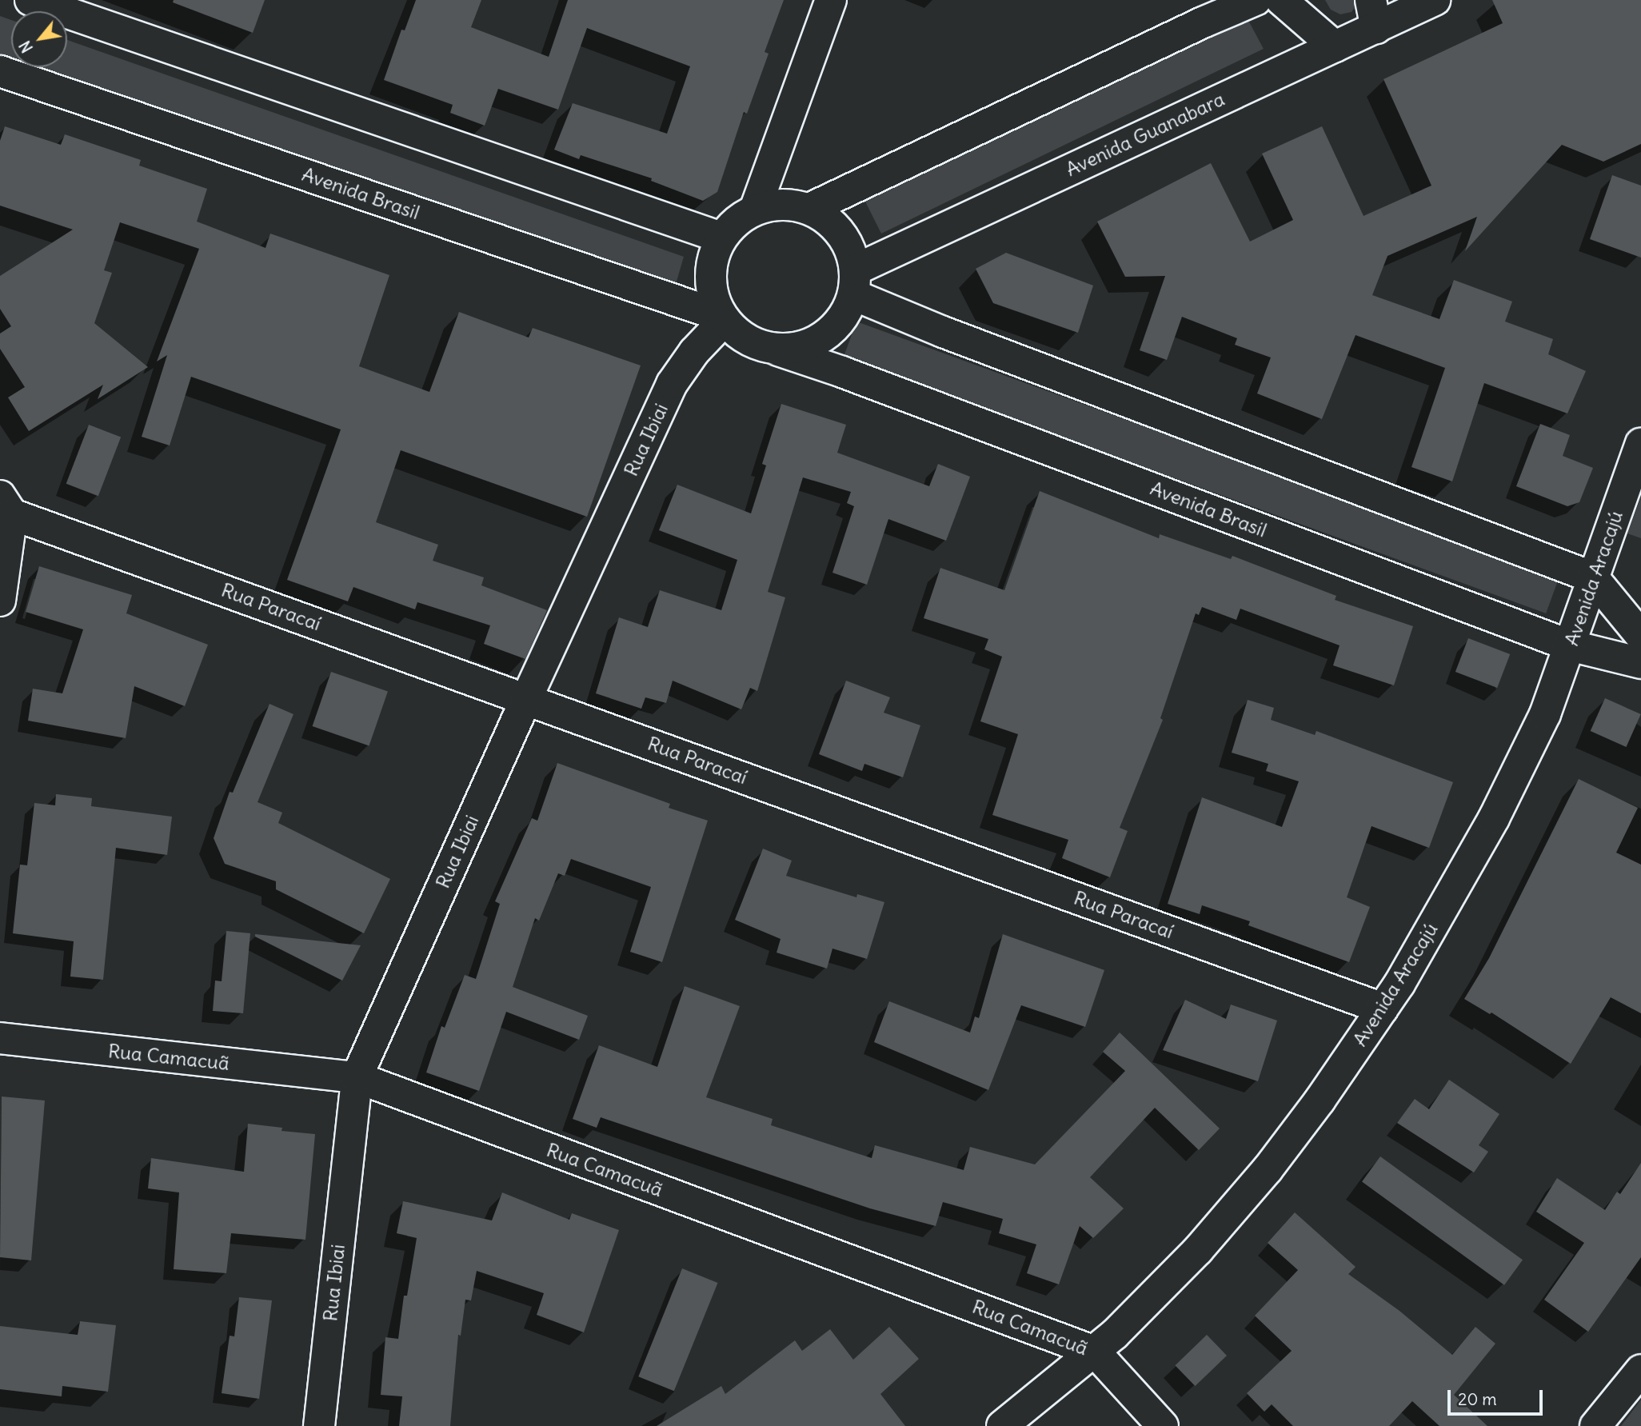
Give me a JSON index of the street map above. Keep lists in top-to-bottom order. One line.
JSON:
{"streets":{"street":["Avenida Guanabara","Avenida Brasil","Rua Ibiai","Avenida Aracajú","Rua Paracaí","Rua Camacuã"]},"crossings":[["Avenida Guanabara","Avenida Brasil"],["Avenida Guanabara","Rua Ibiai"],["Avenida Brasil","Rua Ibiai"],["Avenida Brasil","Avenida Aracajú"],["Rua Ibiai","Rua Paracaí"],["Rua Ibiai","Rua Camacuã"],["Avenida Aracajú","Rua Paracaí"],["Avenida Aracajú","Rua Camacuã"]],"scale_bar":"20 m","north":"bottom left"}
